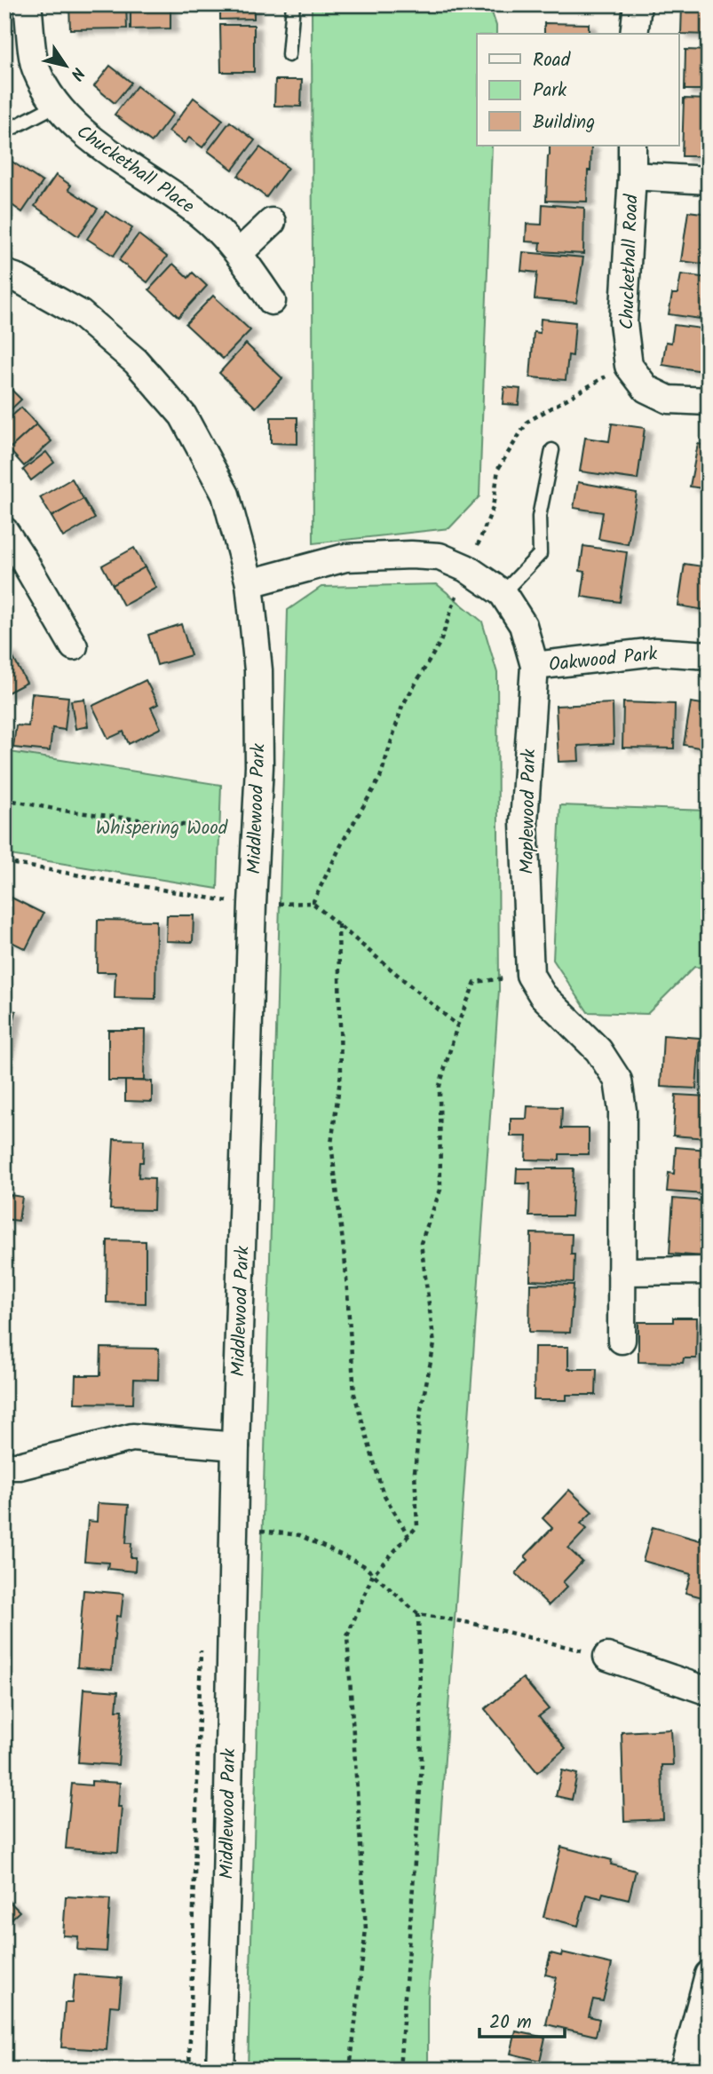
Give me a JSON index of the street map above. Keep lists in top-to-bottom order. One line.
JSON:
{"streets":{"street":["Chuckethall Place","Chuckethall Road","Oakwood Park","Middlewood Park","Maplewood Park"]},"crossings":[["Oakwood Park","Maplewood Park"],["Middlewood Park","Maplewood Park"]],"parks":["Whispering Wood"],"legend":["Road","Park","Building"],"scale_bar":"20 m","north":"bottom right"}
